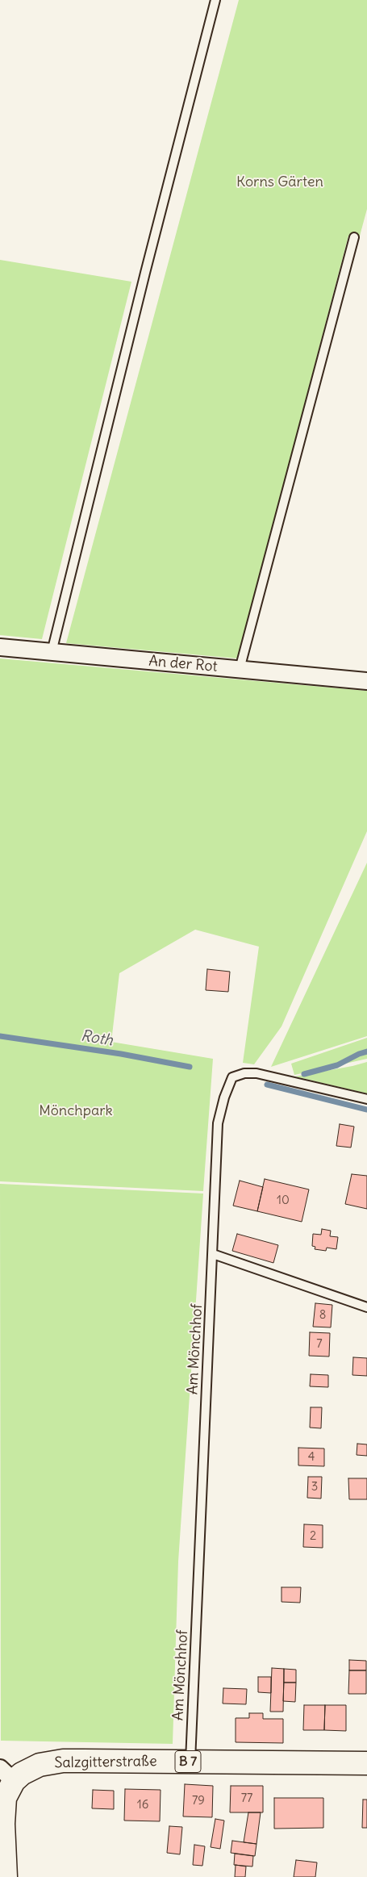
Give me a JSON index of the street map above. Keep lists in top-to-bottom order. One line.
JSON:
{"streets":{"main road":["B 7","Salzgitterstraße"],"street":["An der Rot"],"lane":["Am Mönchhof"]},"crossings":[["Am Mönchhof","Salzgitterstraße"],["B 7","Salzgitterstraße"]],"water":["Roth"],"parks":["Korns Gärten","Mönchpark"],"house_numbers":["10","8","7","4","3","2","77","79","16"]}
